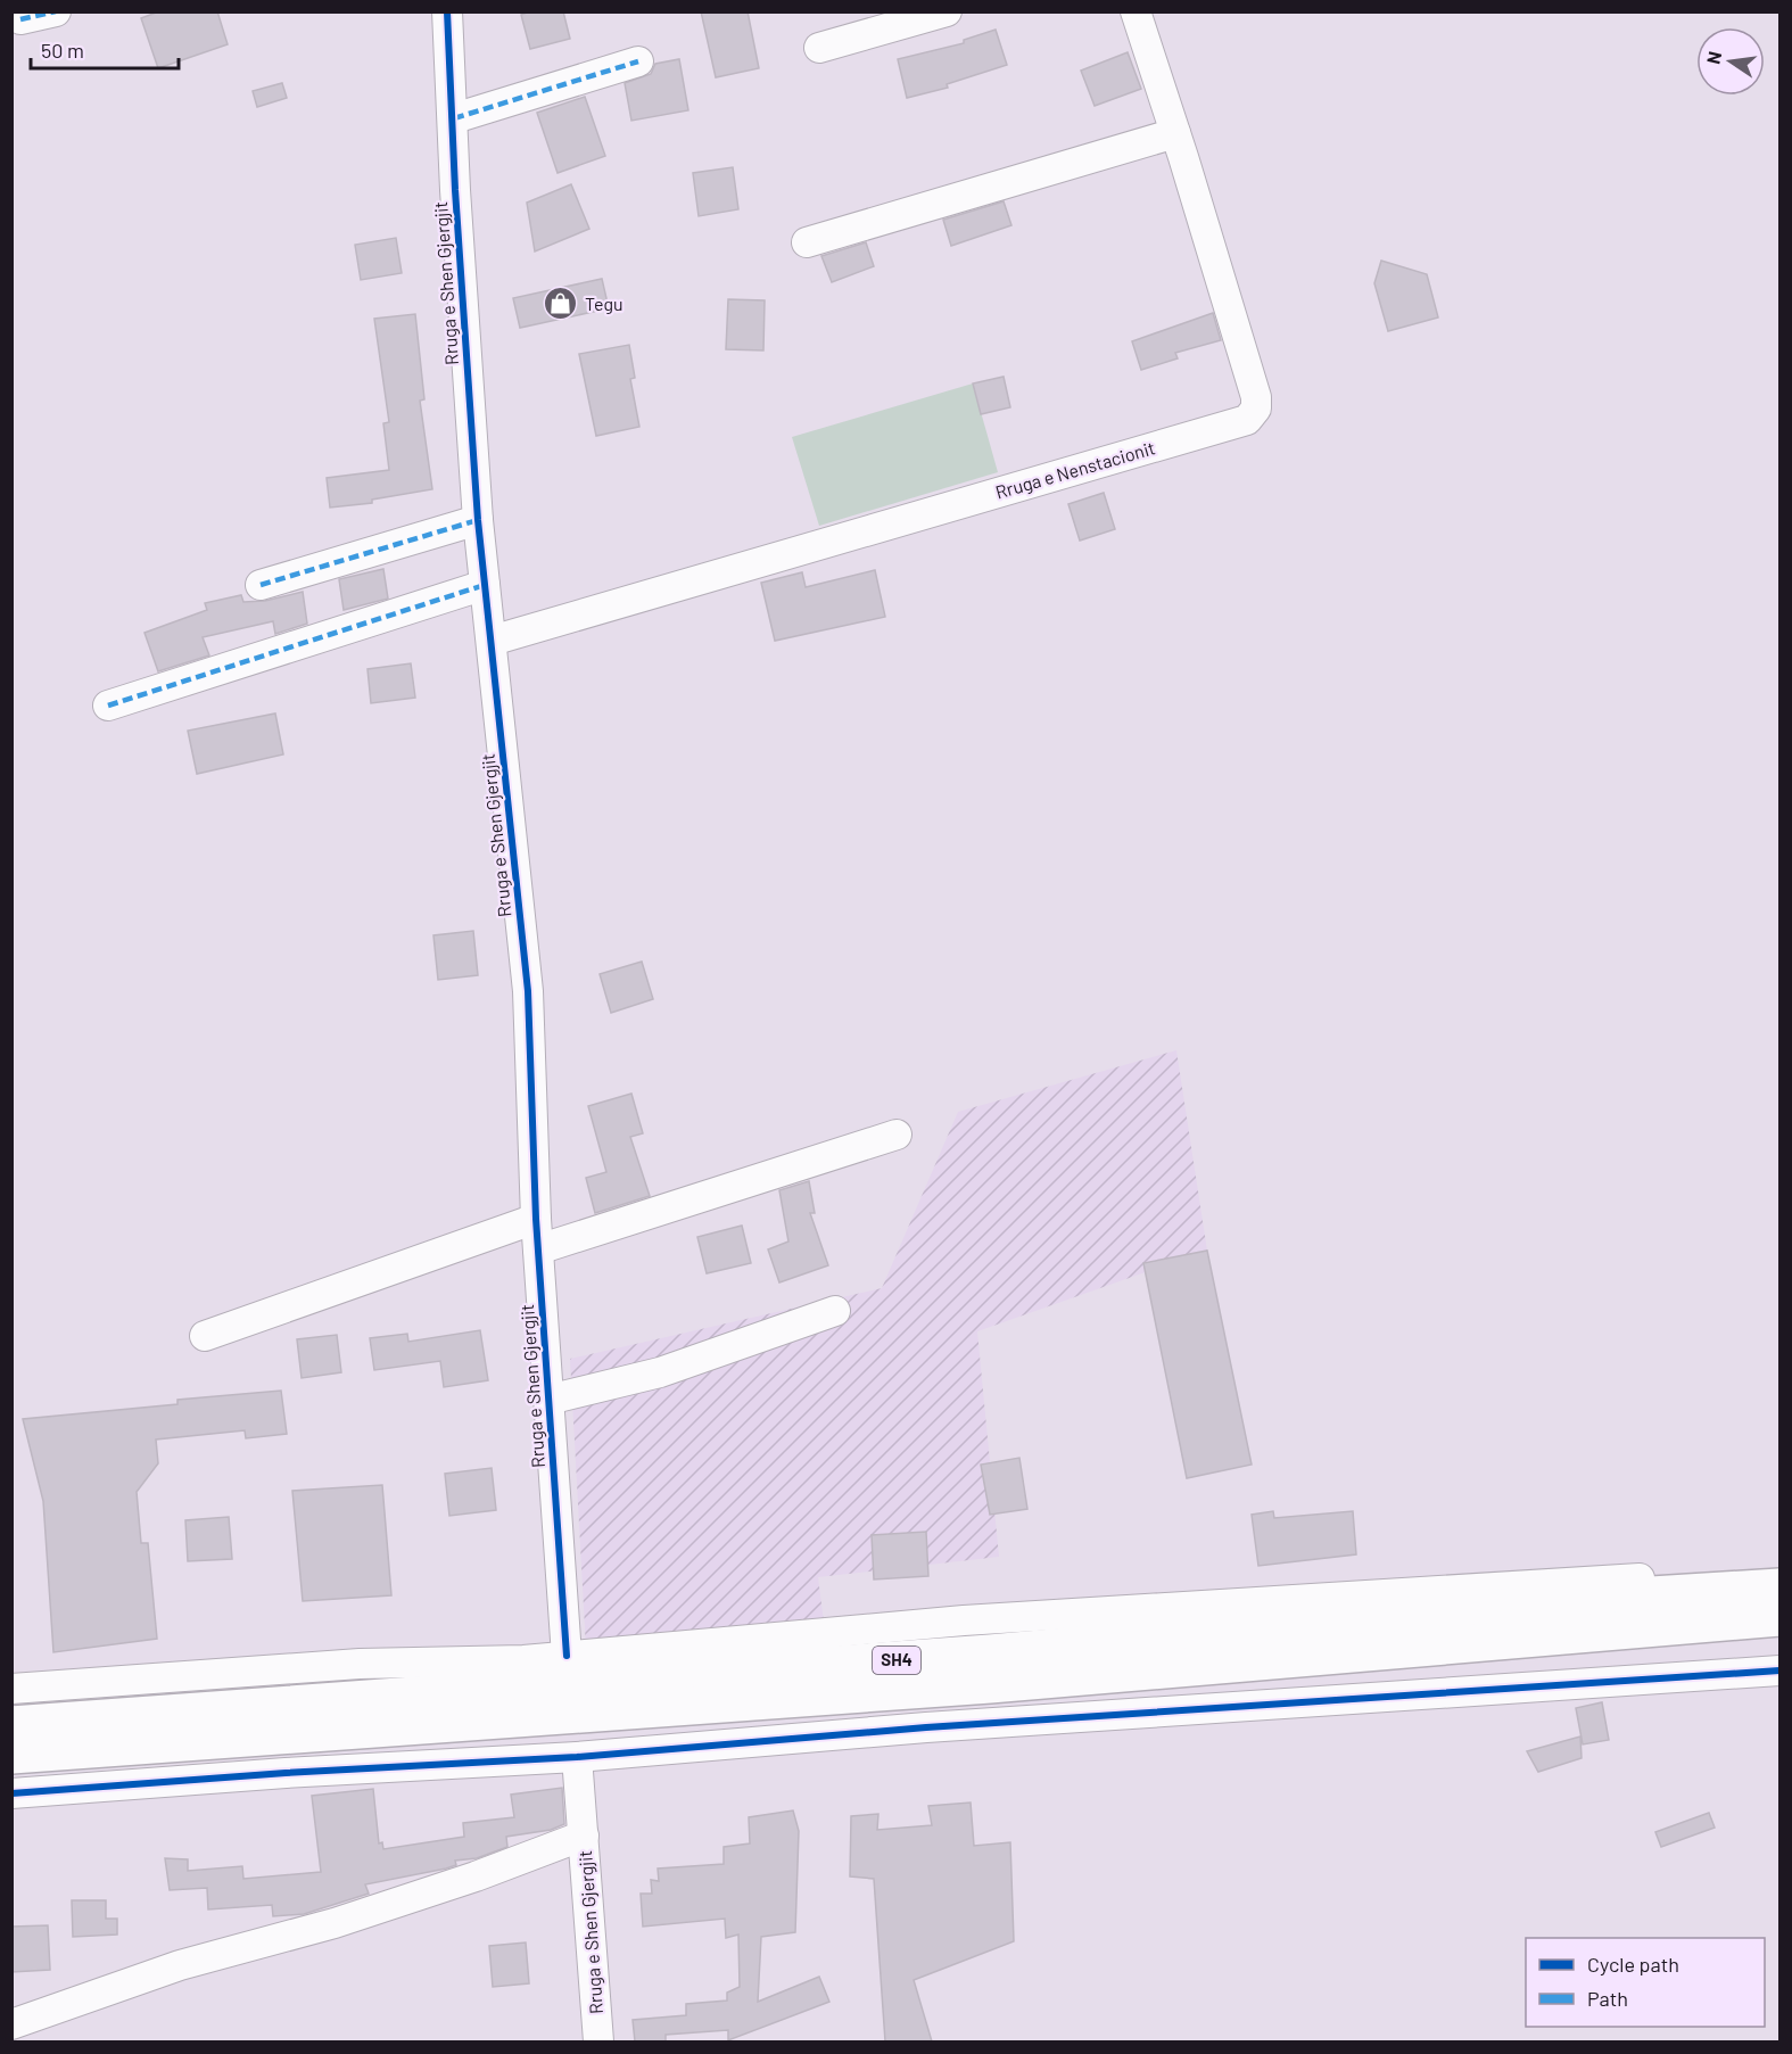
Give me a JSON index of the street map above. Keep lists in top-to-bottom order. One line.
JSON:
{"streets":{"highway":["SH4"],"street":["Rruga e Shen Gjergjit","Rruga e Nenstacionit"]},"crossings":[["Rruga e Shen Gjergjit","Rruga e Nenstacionit"]],"places":{"shop":["Tegu"]},"legend":["Cycle path","Path"],"scale_bar":"50 m","north":"left"}
